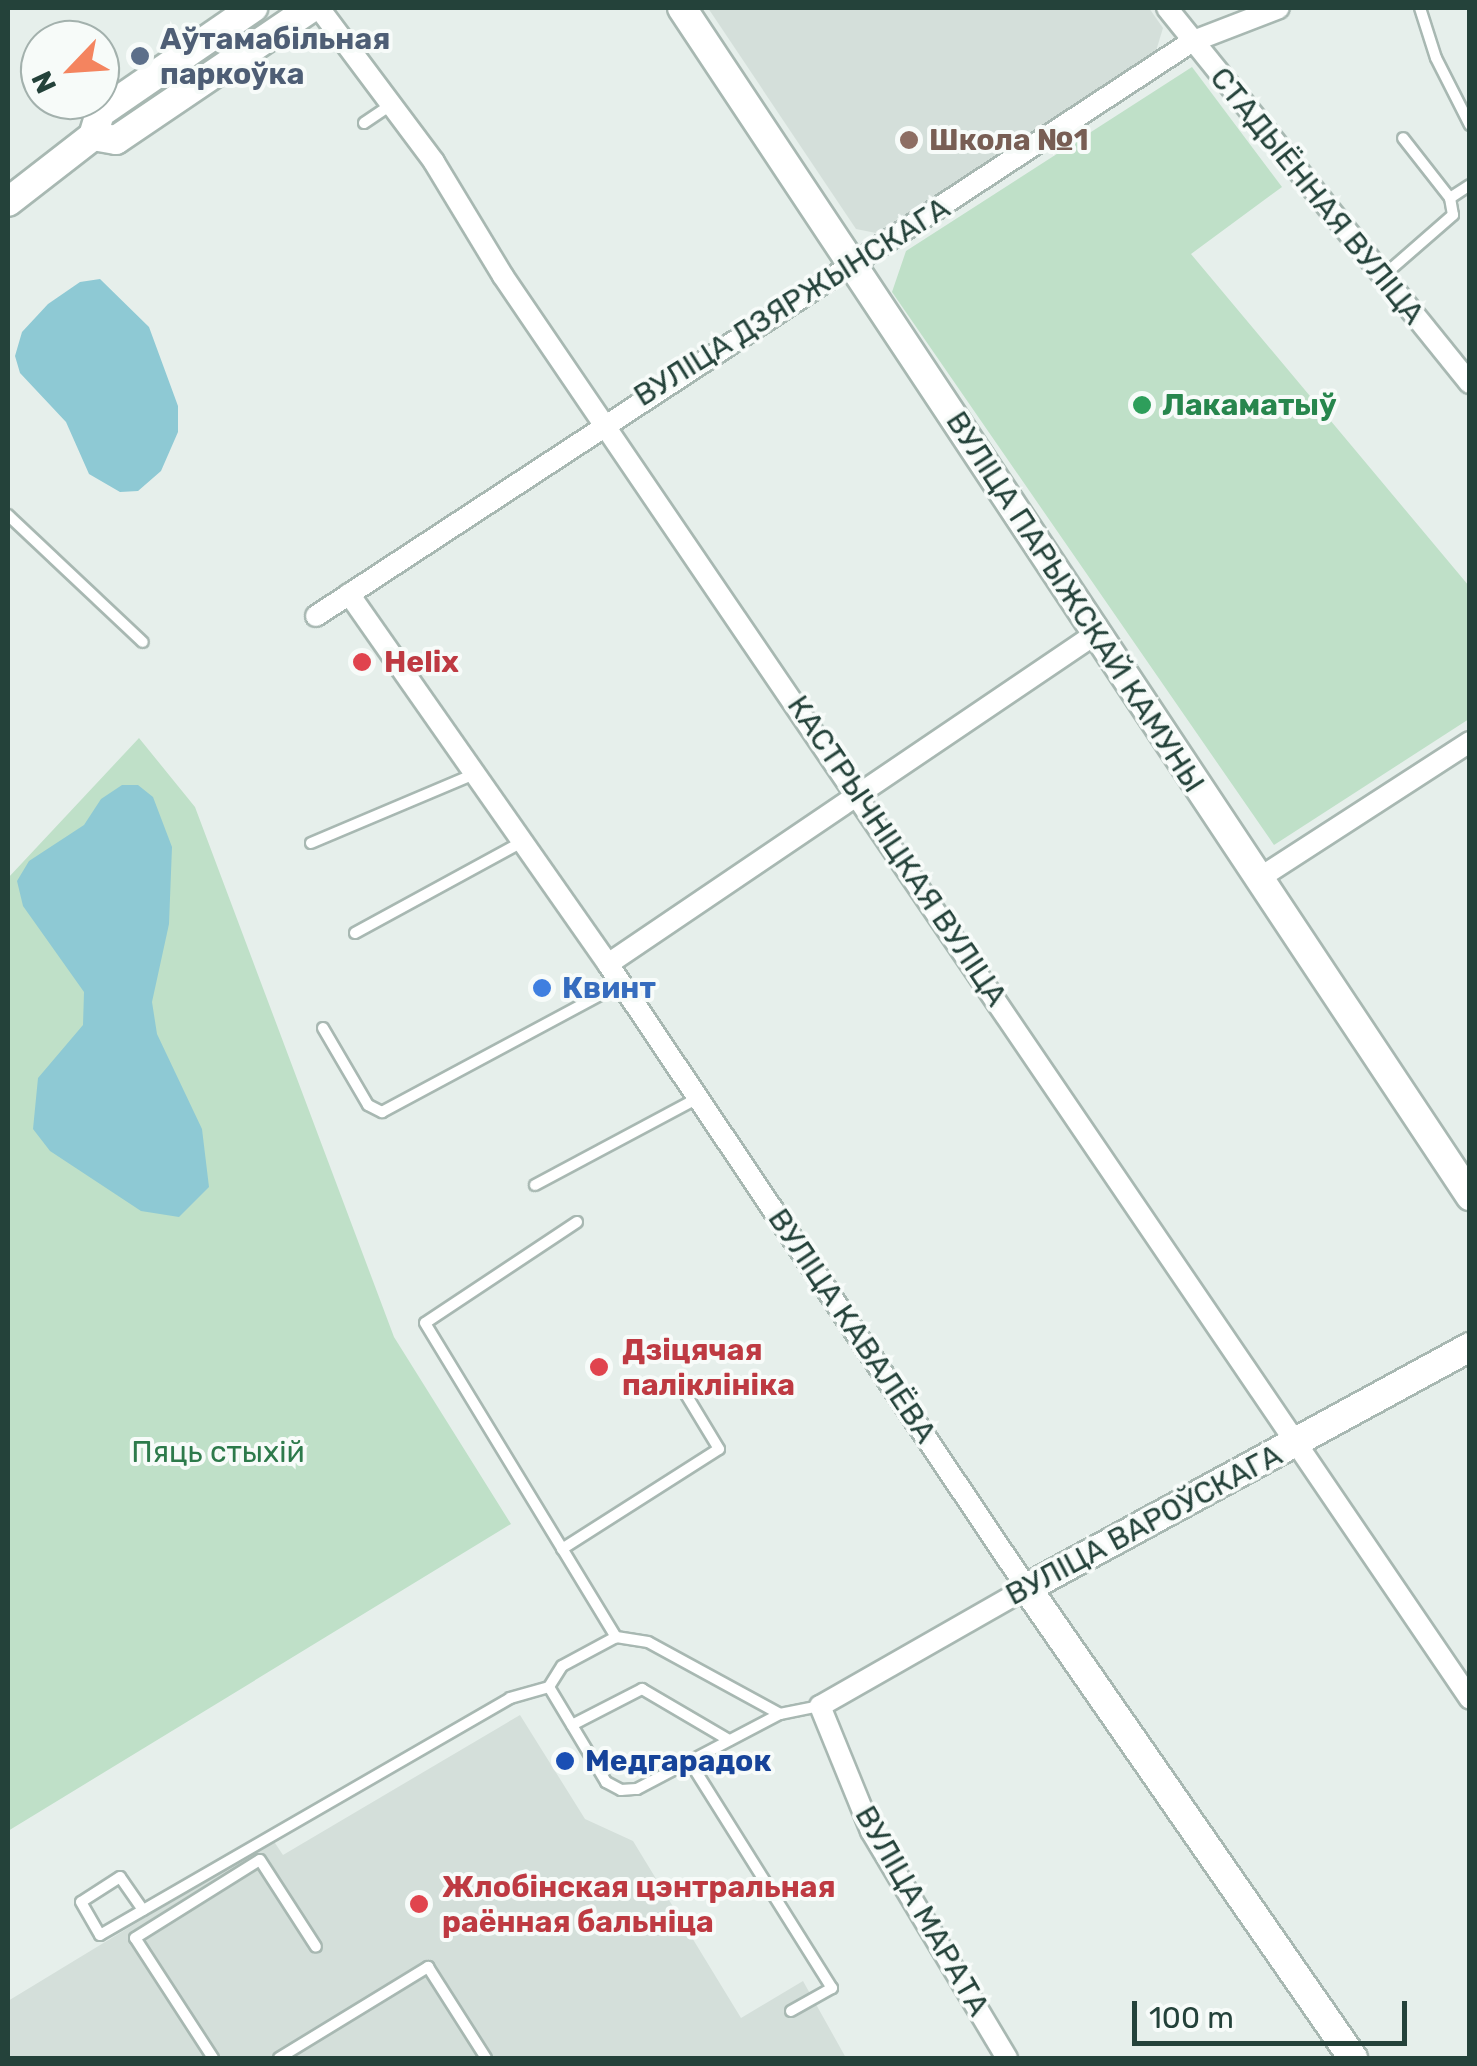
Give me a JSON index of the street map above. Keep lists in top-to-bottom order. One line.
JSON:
{"streets":{"street":["СТАДЫЁННАЯ ВУЛІЦА","ВУЛІЦА ДЗЯРЖЫНСКАГА","ВУЛІЦА ПАРЫЖСКАЙ КАМУНЫ","КАСТРЫЧНІЦКАЯ ВУЛІЦА","ВУЛІЦА КАВАЛЁВА","ВУЛІЦА ВАРОЎСКАГА","ВУЛІЦА МАРАТА"]},"crossings":[["СТАДЫЁННАЯ ВУЛІЦА","ВУЛІЦА ДЗЯРЖЫНСКАГА"],["ВУЛІЦА ДЗЯРЖЫНСКАГА","ВУЛІЦА ПАРЫЖСКАЙ КАМУНЫ"],["ВУЛІЦА ДЗЯРЖЫНСКАГА","КАСТРЫЧНІЦКАЯ ВУЛІЦА"],["ВУЛІЦА ДЗЯРЖЫНСКАГА","ВУЛІЦА КАВАЛЁВА"],["КАСТРЫЧНІЦКАЯ ВУЛІЦА","ВУЛІЦА ВАРОЎСКАГА"],["ВУЛІЦА КАВАЛЁВА","ВУЛІЦА ВАРОЎСКАГА"],["ВУЛІЦА ВАРОЎСКАГА","ВУЛІЦА МАРАТА"]],"parks":["Пяць стыхій"],"places":["Аўтамабільная паркоўка","Школа №1","Лакаматыў","Helix","Квинт","Дзіцячая паліклініка","Медгарадок","Жлобінская цэнтральная раённая бальніца"],"scale_bar":"100 m","north":"bottom left"}
